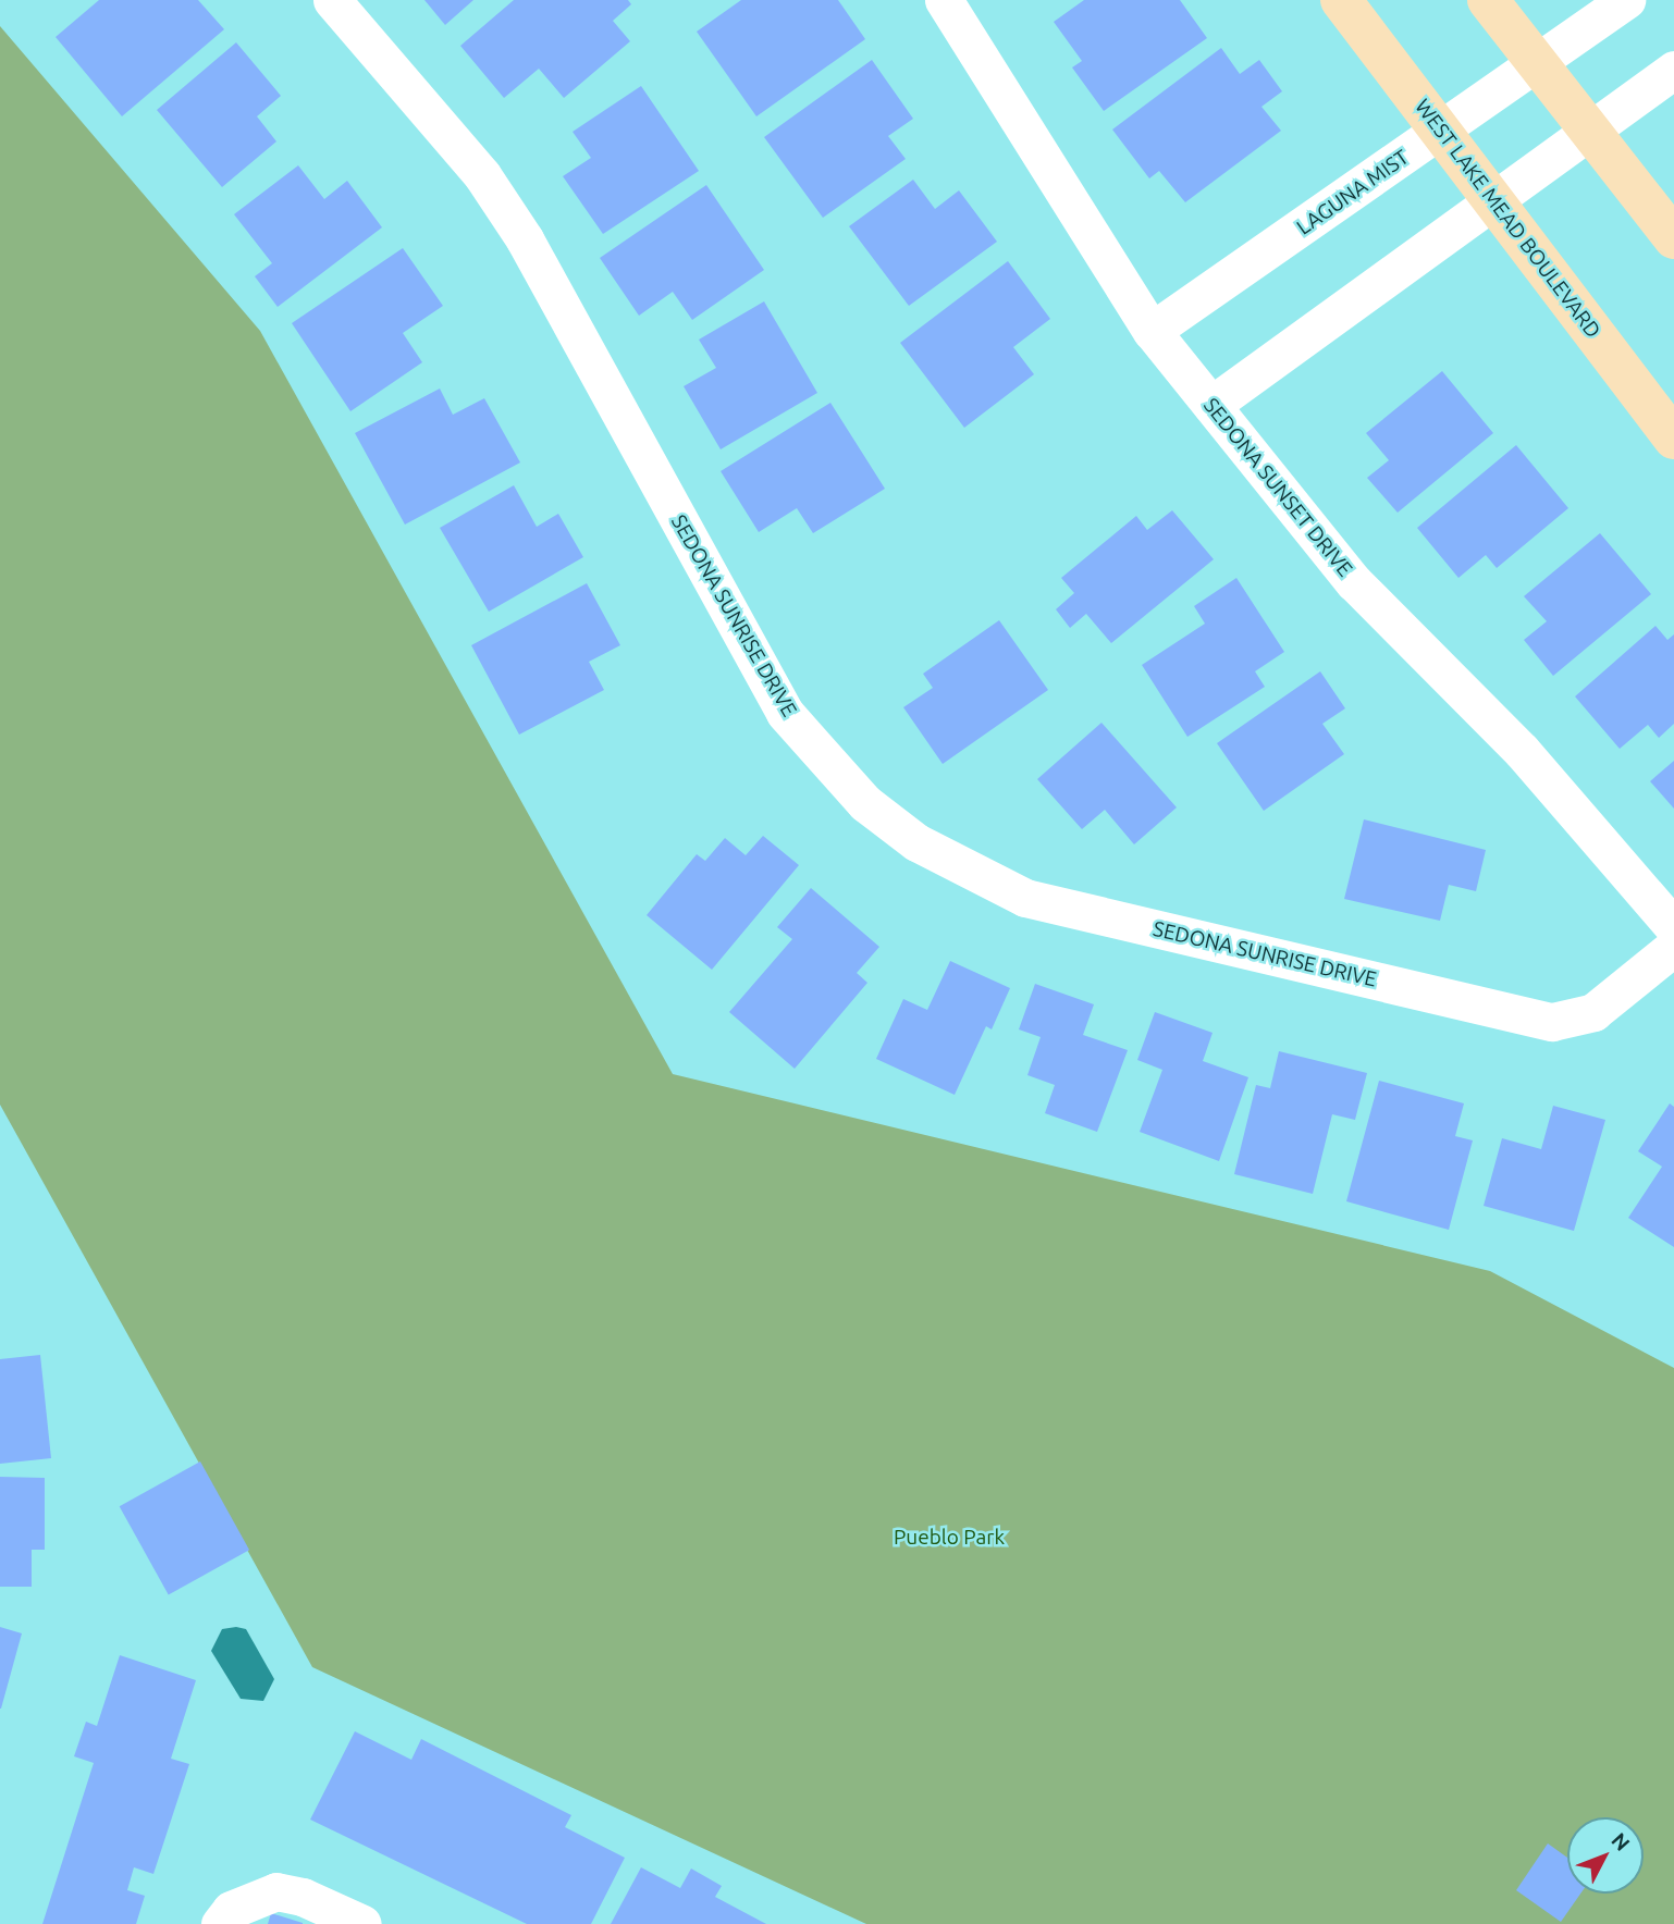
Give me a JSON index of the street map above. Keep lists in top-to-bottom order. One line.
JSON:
{"streets":{"main road":["WEST LAKE MEAD BOULEVARD"],"street":["LAGUNA MIST","SEDONA SUNSET DRIVE","SEDONA SUNRISE DRIVE"]},"crossings":[["LAGUNA MIST","WEST LAKE MEAD BOULEVARD"],["LAGUNA MIST","SEDONA SUNSET DRIVE"]],"parks":["Pueblo Park"],"north":"top right"}
